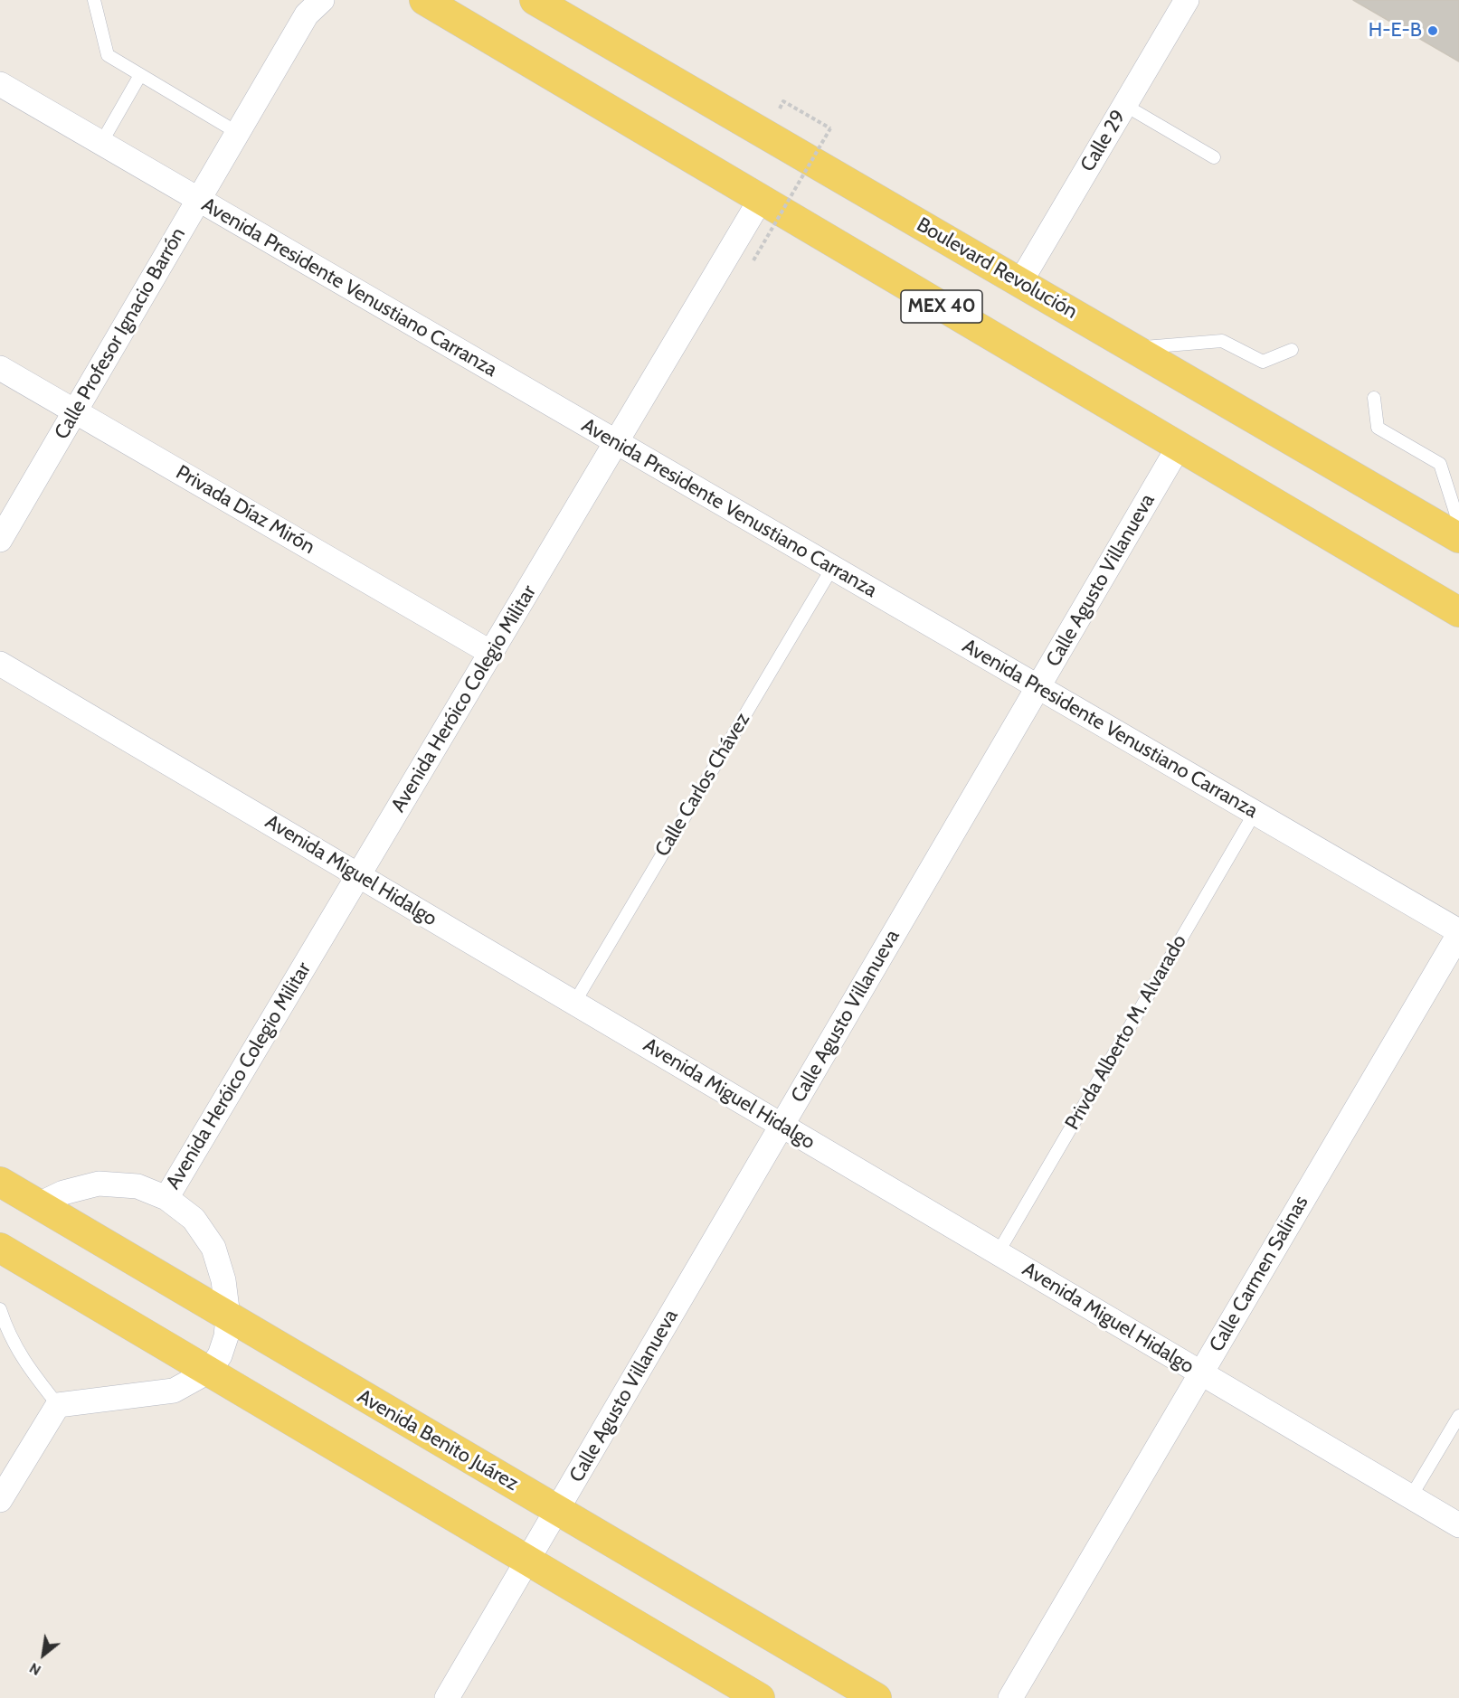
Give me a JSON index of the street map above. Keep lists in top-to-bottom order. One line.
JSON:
{"streets":{"main road":["Boulevard Revolución","MEX 40","Avenida Benito Juárez"],"street":["Calle 29","Avenida Presidente Venustiano Carranza","Calle Profesor Ignacio Barrón","Privada Díaz Mirón","Calle Agusto Villanueva","Avenida Heróico Colegio Militar","Avenida Miguel Hidalgo","Calle Carmen Salinas"],"lane":["Calle Carlos Chávez","Privda Alberto M. Alvarado"]},"crossings":[["Calle 29","Boulevard Revolución"],["Avenida Presidente Venustiano Carranza","Calle Profesor Ignacio Barrón"],["Avenida Presidente Venustiano Carranza","Calle Agusto Villanueva"],["Avenida Presidente Venustiano Carranza","Avenida Heróico Colegio Militar"],["Avenida Presidente Venustiano Carranza","Calle Carlos Chávez"],["Avenida Presidente Venustiano Carranza","Privda Alberto M. Alvarado"],["Avenida Presidente Venustiano Carranza","Calle Carmen Salinas"],["MEX 40","Calle Agusto Villanueva"],["MEX 40","Avenida Heróico Colegio Militar"],["Calle Profesor Ignacio Barrón","Privada Díaz Mirón"],["Privada Díaz Mirón","Avenida Heróico Colegio Militar"],["Calle Agusto Villanueva","Avenida Miguel Hidalgo"],["Calle Agusto Villanueva","Avenida Benito Juárez"],["Avenida Heróico Colegio Militar","Avenida Miguel Hidalgo"],["Avenida Heróico Colegio Militar","Avenida Benito Juárez"],["Calle Carlos Chávez","Avenida Miguel Hidalgo"],["Avenida Miguel Hidalgo","Privda Alberto M. Alvarado"],["Avenida Miguel Hidalgo","Calle Carmen Salinas"]],"places":["H-E-B"],"north":"bottom left"}
